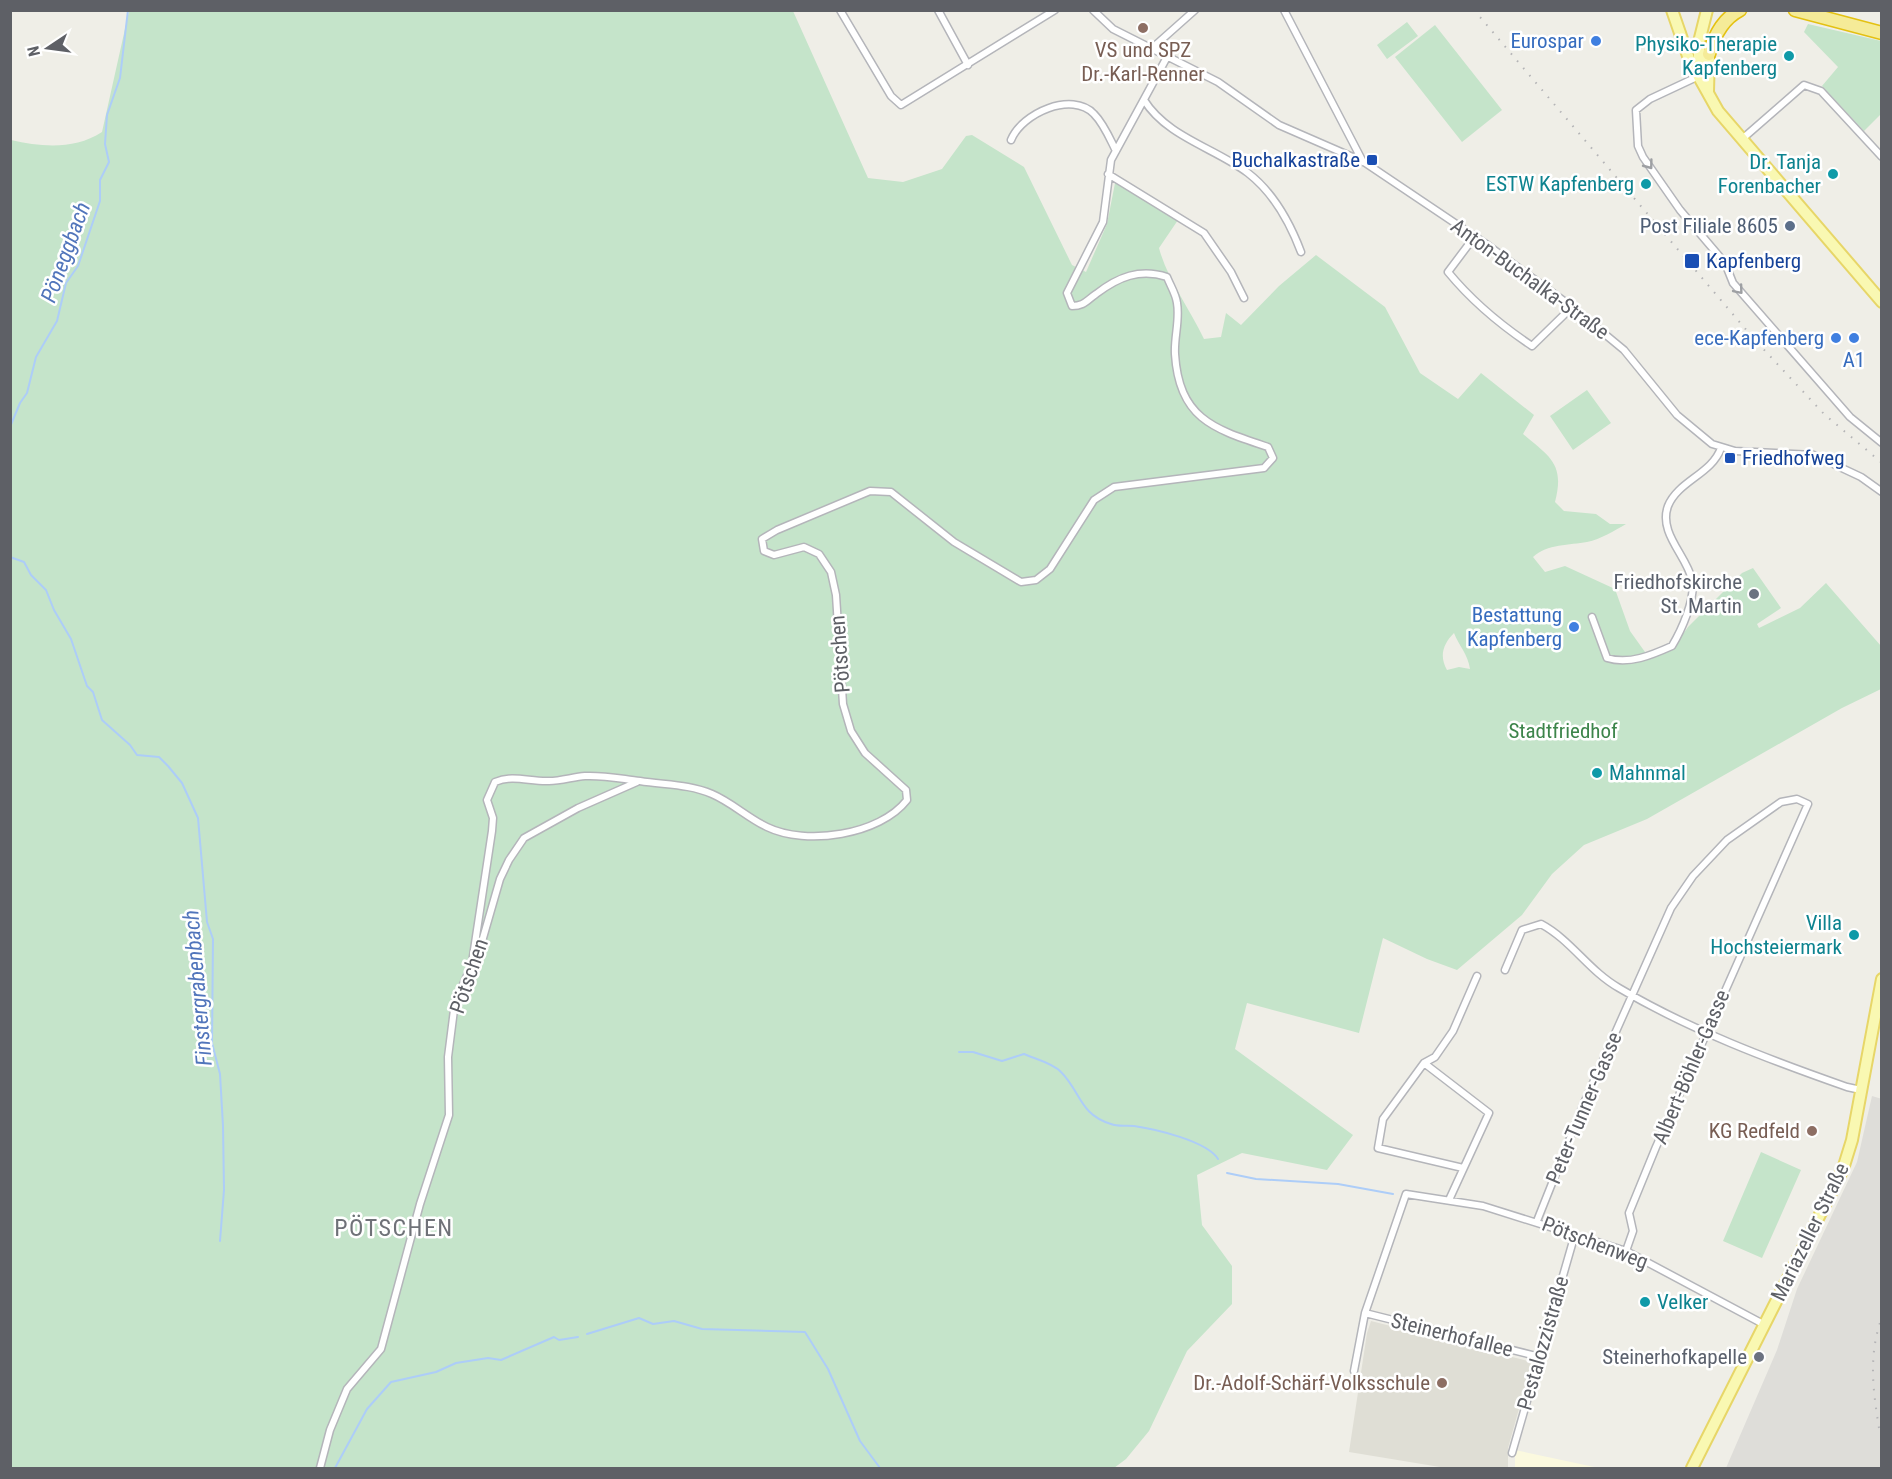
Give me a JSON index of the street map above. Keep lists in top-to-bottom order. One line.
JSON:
{"streets":{"main road":["Mariazeller Straße"],"street":["Anton-Buchalka-Straße","Pötschen","Albert-Böhler-Gasse","Peter-Tunner-Gasse","Pötschenweg","Steinerhofallee","Pestalozzistraße"]},"crossings":[["Albert-Böhler-Gasse","Peter-Tunner-Gasse"],["Albert-Böhler-Gasse","Pötschenweg"],["Peter-Tunner-Gasse","Pötschenweg"],["Mariazeller Straße","Pötschenweg"],["Pötschenweg","Steinerhofallee"],["Pötschenweg","Pestalozzistraße"],["Steinerhofallee","Pestalozzistraße"]],"districts":["PÖTSCHEN"],"water":["Pöneggbach","Finstergrabenbach"],"parks":["Stadtfriedhof"],"places":{"other":["VS und SPZ Dr.-Karl-Renner","Eurospar","Physiko-Therapie Kapfenberg","Dr. Tanja Forenbacher","ESTW Kapfenberg","Post Filiale 8605","ece-Kapfenberg","A1","Friedhofskirche St. Martin","Bestattung Kapfenberg","Mahnmal","Villa Hochsteiermark","KG Redfeld","Velker","Steinerhofkapelle","Dr.-Adolf-Schärf-Volksschule"],"transit":["Buchalkastraße","Kapfenberg","Friedhofweg"]},"north":"left"}
